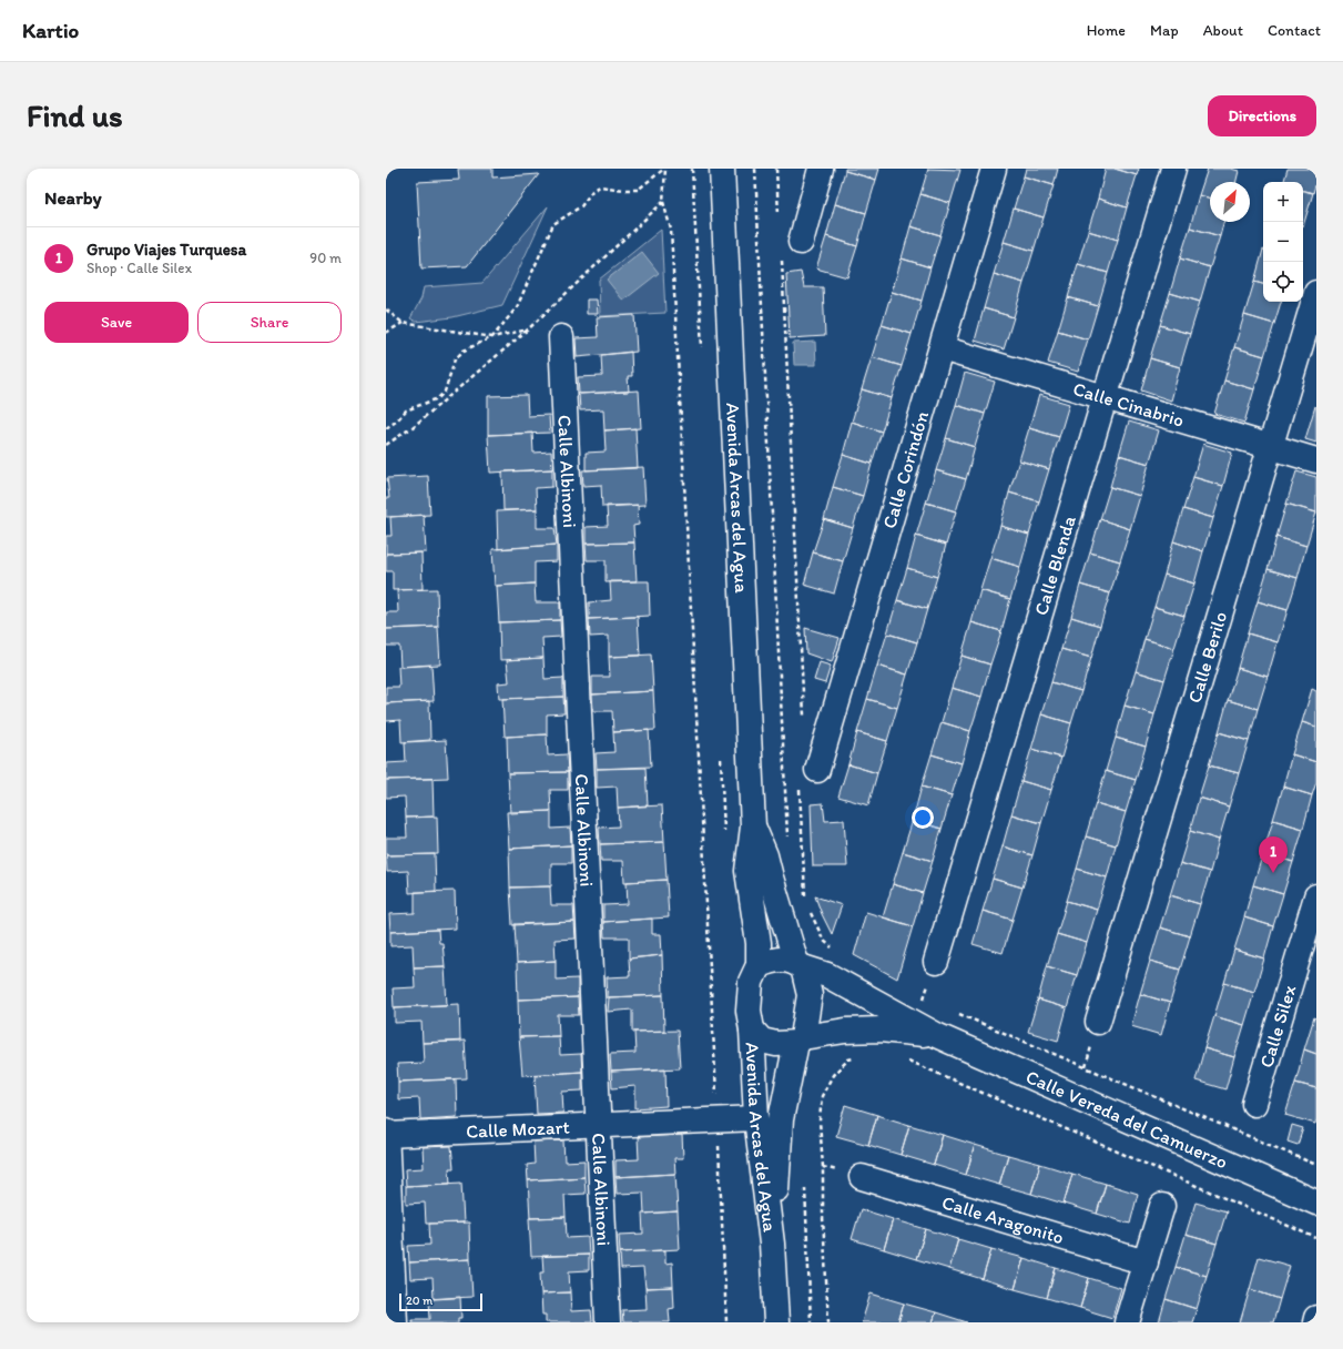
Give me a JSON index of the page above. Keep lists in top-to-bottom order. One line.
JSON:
{"streets":{"street":["Calle Cinabrio","Calle Corindón","Calle Albinoni","Avenida Arcas del Agua","Calle Blenda","Calle Berilo","Calle Silex","Calle Vereda del Camuerzo","Calle Mozart","Calle Aragonito"]},"crossings":[["Calle Cinabrio","Calle Corindón"],["Calle Cinabrio","Calle Blenda"],["Calle Cinabrio","Calle Berilo"],["Calle Albinoni","Calle Mozart"],["Avenida Arcas del Agua","Calle Vereda del Camuerzo"],["Avenida Arcas del Agua","Calle Mozart"]],"scale_bar":"20 m","north":"top right","page":{"header":"Kartio","nav":["Home","Map","About","Contact"],"buttons":["Directions",["Save","Share"]],"title":"Find us","heading":"Nearby","map_buttons":["+","−"],"list":[{"mark":"1","name":"Grupo Viajes Turquesa","note":"Shop · Calle Silex","value":"90 m"}],"pins":"1","scale":"20 m"}}
